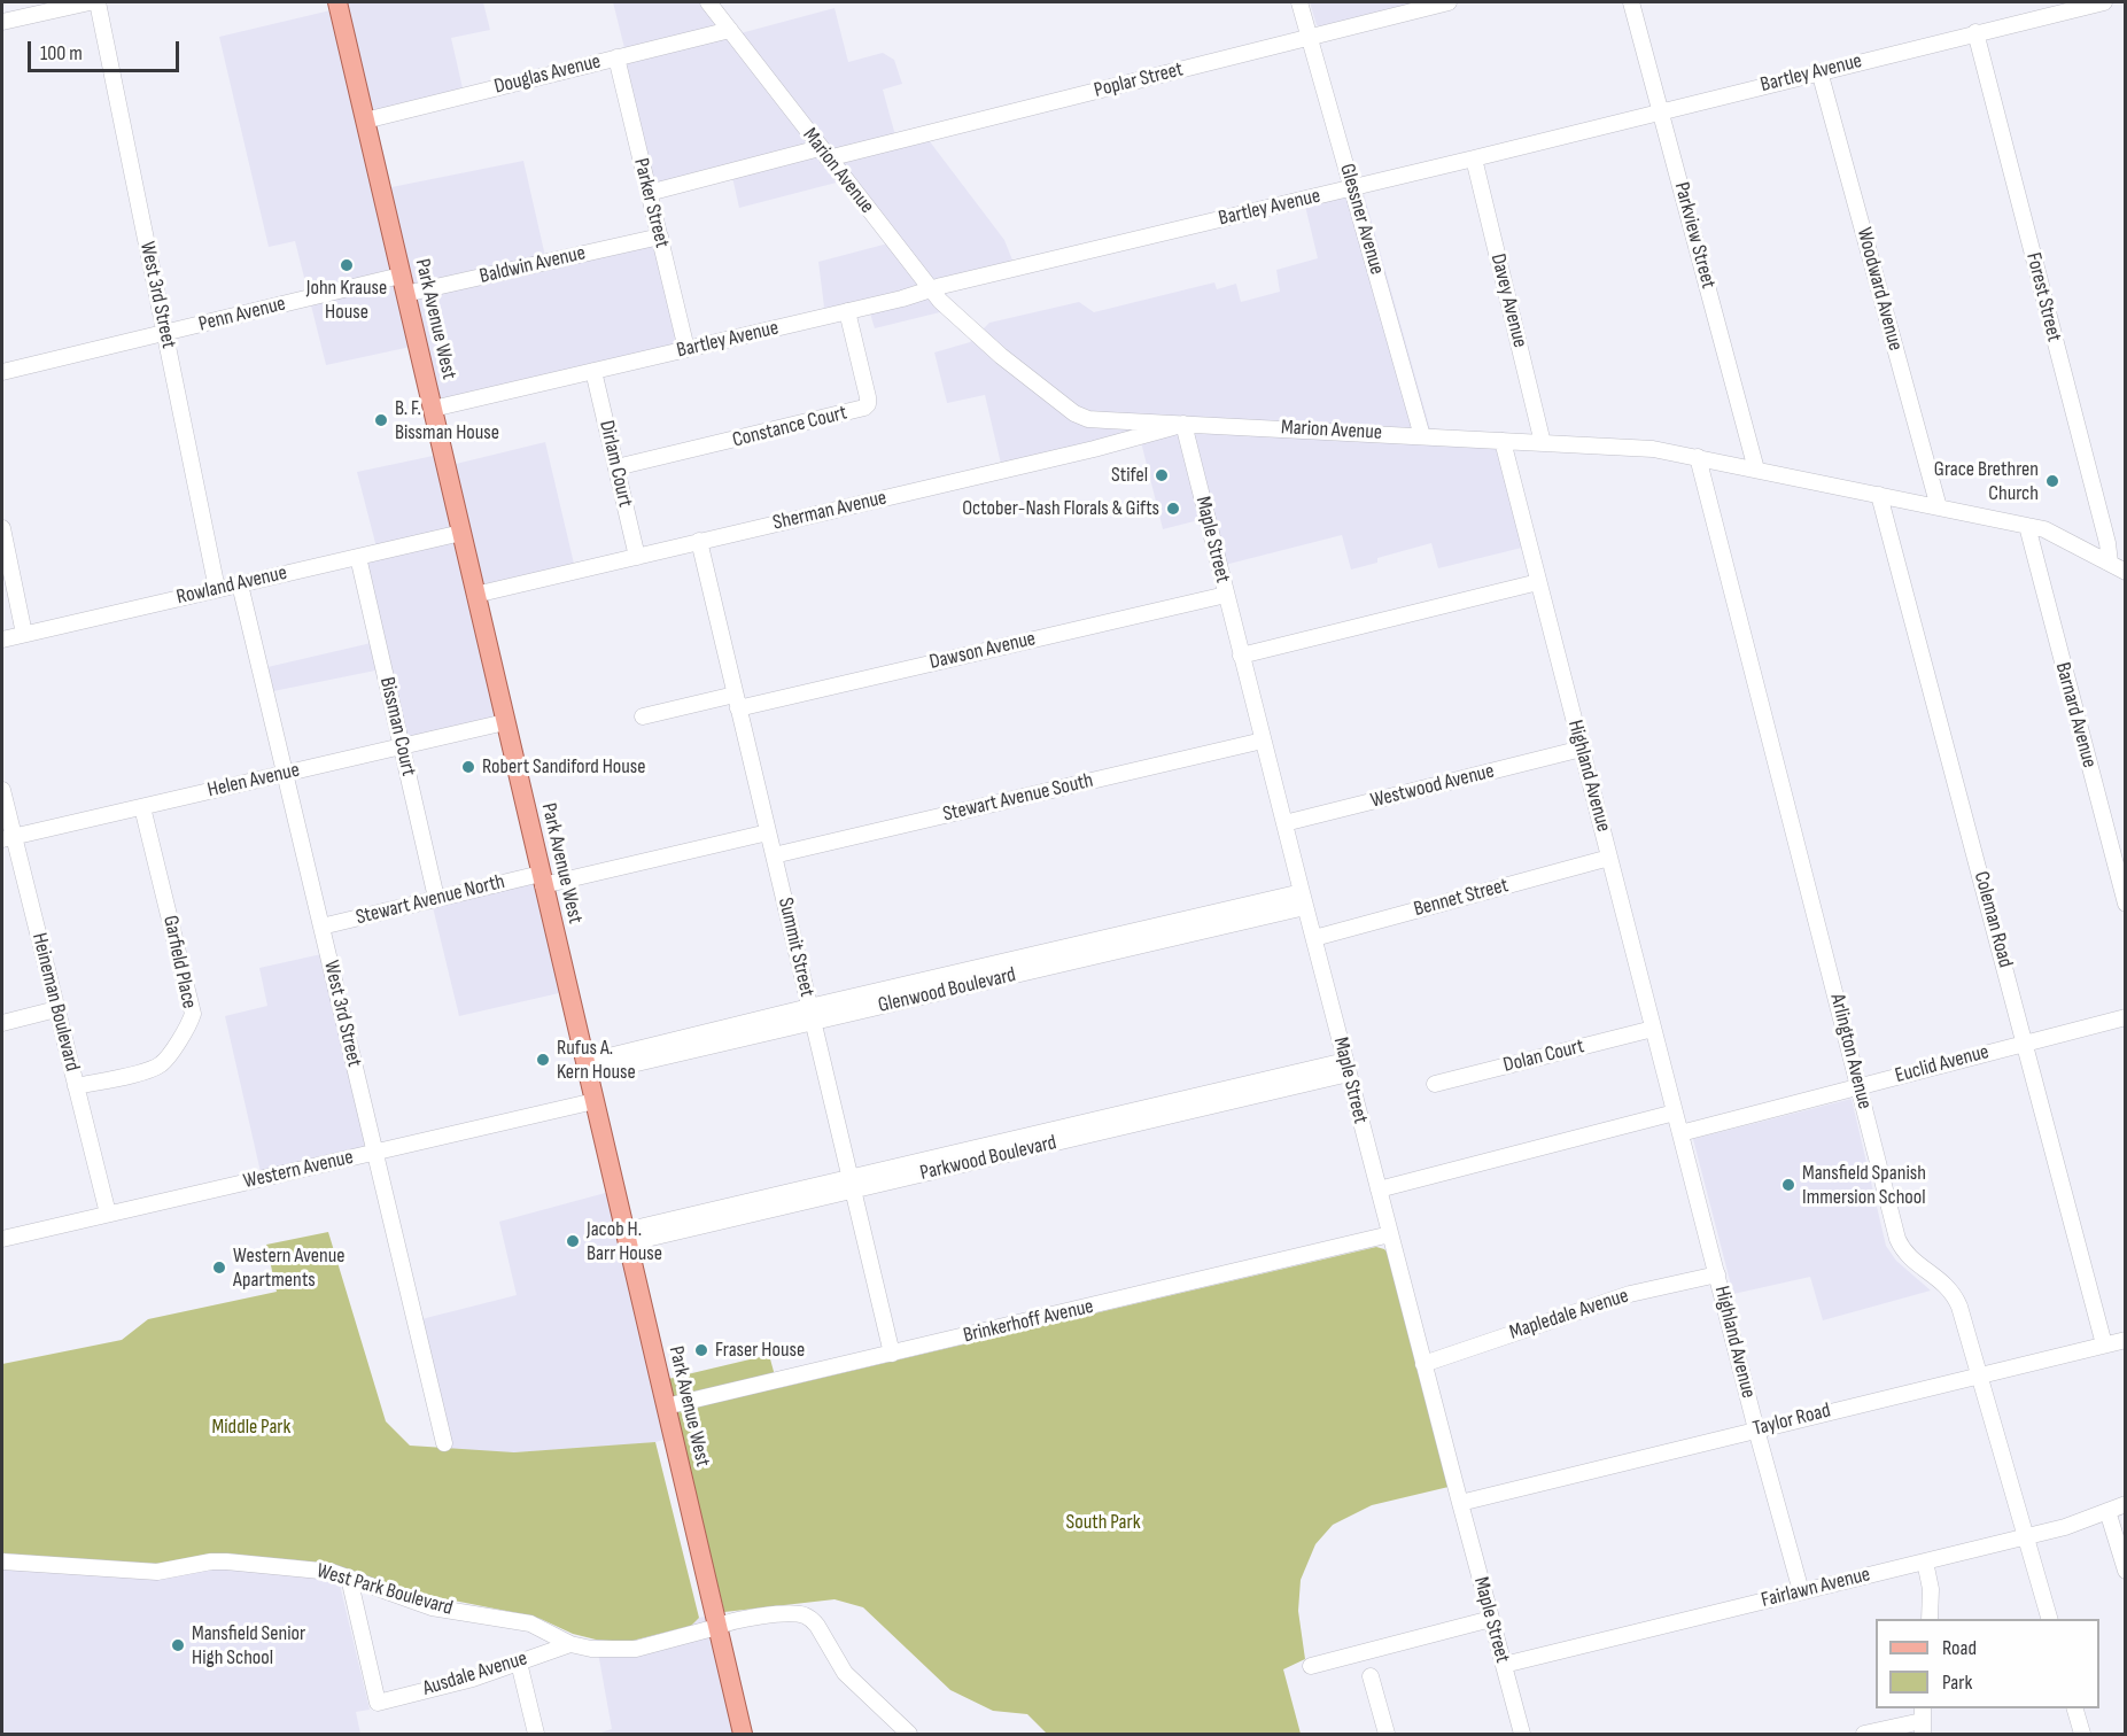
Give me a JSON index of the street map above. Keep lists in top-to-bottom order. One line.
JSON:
{"streets":{"main road":["Park Avenue West"],"street":["Bartley Avenue","Douglas Avenue","Poplar Street","Marion Avenue","Parker Street","Glessner Avenue","Parkview Street","Baldwin Avenue","Woodward Avenue","West 3rd Street","Forest Street","Davey Avenue","Penn Avenue","Constance Court","Dirlam Court","Sherman Avenue","Maple Street","Rowland Avenue","Dawson Avenue","Barnard Avenue","Bissman Court","Highland Avenue","Helen Avenue","Westwood Avenue","Stewart Avenue South","Bennet Street","Stewart Avenue North","Coleman Road","Summit Street","Garfield Place","Glenwood Boulevard","Heineman Boulevard","Arlington Avenue","Dolan Court","Euclid Avenue","Western Avenue","Mapledale Avenue","Brinkerhoff Avenue","Taylor Road","Fairlawn Avenue","West Park Boulevard","Ausdale Avenue"]},"crossings":[["Bartley Avenue","Marion Avenue"],["Bartley Avenue","Parker Street"],["Bartley Avenue","Glessner Avenue"],["Bartley Avenue","Parkview Street"],["Bartley Avenue","Woodward Avenue"],["Bartley Avenue","Forest Street"],["Bartley Avenue","Davey Avenue"],["Bartley Avenue","Park Avenue West"],["Bartley Avenue","Constance Court"],["Bartley Avenue","Dirlam Court"],["Douglas Avenue","Marion Avenue"],["Douglas Avenue","Parker Street"],["Douglas Avenue","Park Avenue West"],["Poplar Street","Marion Avenue"],["Poplar Street","Parker Street"],["Poplar Street","Glessner Avenue"],["Marion Avenue","Glessner Avenue"],["Marion Avenue","Parkview Street"],["Marion Avenue","Woodward Avenue"],["Marion Avenue","Forest Street"],["Marion Avenue","Davey Avenue"],["Marion Avenue","Sherman Avenue"],["Marion Avenue","Maple Street"],["Marion Avenue","Barnard Avenue"],["Marion Avenue","Highland Avenue"],["Marion Avenue","Coleman Road"],["Marion Avenue","Arlington Avenue"],["Parker Street","Baldwin Avenue"],["Baldwin Avenue","Penn Avenue"],["Baldwin Avenue","Park Avenue West"],["West 3rd Street","Penn Avenue"],["West 3rd Street","Rowland Avenue"],["West 3rd Street","Helen Avenue"],["West 3rd Street","Stewart Avenue North"],["West 3rd Street","Western Avenue"],["Penn Avenue","Park Avenue West"],["Park Avenue West","Sherman Avenue"],["Park Avenue West","Rowland Avenue"],["Park Avenue West","Helen Avenue"],["Park Avenue West","Stewart Avenue North"],["Park Avenue West","Glenwood Boulevard"],["Park Avenue West","Western Avenue"],["Park Avenue West","Brinkerhoff Avenue"],["Park Avenue West","West Park Boulevard"],["Constance Court","Dirlam Court"],["Dirlam Court","Sherman Avenue"],["Sherman Avenue","Maple Street"],["Sherman Avenue","Summit Street"],["Maple Street","Dawson Avenue"],["Maple Street","Westwood Avenue"],["Maple Street","Stewart Avenue South"],["Maple Street","Bennet Street"],["Maple Street","Glenwood Boulevard"],["Maple Street","Mapledale Avenue"],["Maple Street","Brinkerhoff Avenue"],["Maple Street","Taylor Road"],["Maple Street","Fairlawn Avenue"],["Rowland Avenue","Bissman Court"],["Dawson Avenue","Summit Street"],["Bissman Court","Helen Avenue"],["Bissman Court","Stewart Avenue North"],["Highland Avenue","Westwood Avenue"],["Highland Avenue","Bennet Street"],["Highland Avenue","Dolan Court"],["Highland Avenue","Euclid Avenue"],["Highland Avenue","Mapledale Avenue"],["Highland Avenue","Taylor Road"],["Highland Avenue","Fairlawn Avenue"],["Helen Avenue","Garfield Place"],["Helen Avenue","Heineman Boulevard"],["Stewart Avenue South","Summit Street"],["Coleman Road","Euclid Avenue"],["Coleman Road","Taylor Road"],["Summit Street","Glenwood Boulevard"],["Summit Street","Brinkerhoff Avenue"],["Garfield Place","Heineman Boulevard"],["Heineman Boulevard","Western Avenue"],["Arlington Avenue","Euclid Avenue"],["Arlington Avenue","Taylor Road"],["Arlington Avenue","Fairlawn Avenue"],["West Park Boulevard","Ausdale Avenue"]],"parks":["Middle Park","South Park"],"places":["John Krause House","B. F. Bissman House","Stifel","Grace Brethren Church","October-Nash Florals & Gifts","Robert Sandiford House","Rufus A. Kern House","Mansfield Spanish Immersion School","Jacob H. Barr House","Western Avenue Apartments","Fraser House","Mansfield Senior High School"],"legend":["Road","Park"],"scale_bar":"100 m"}
